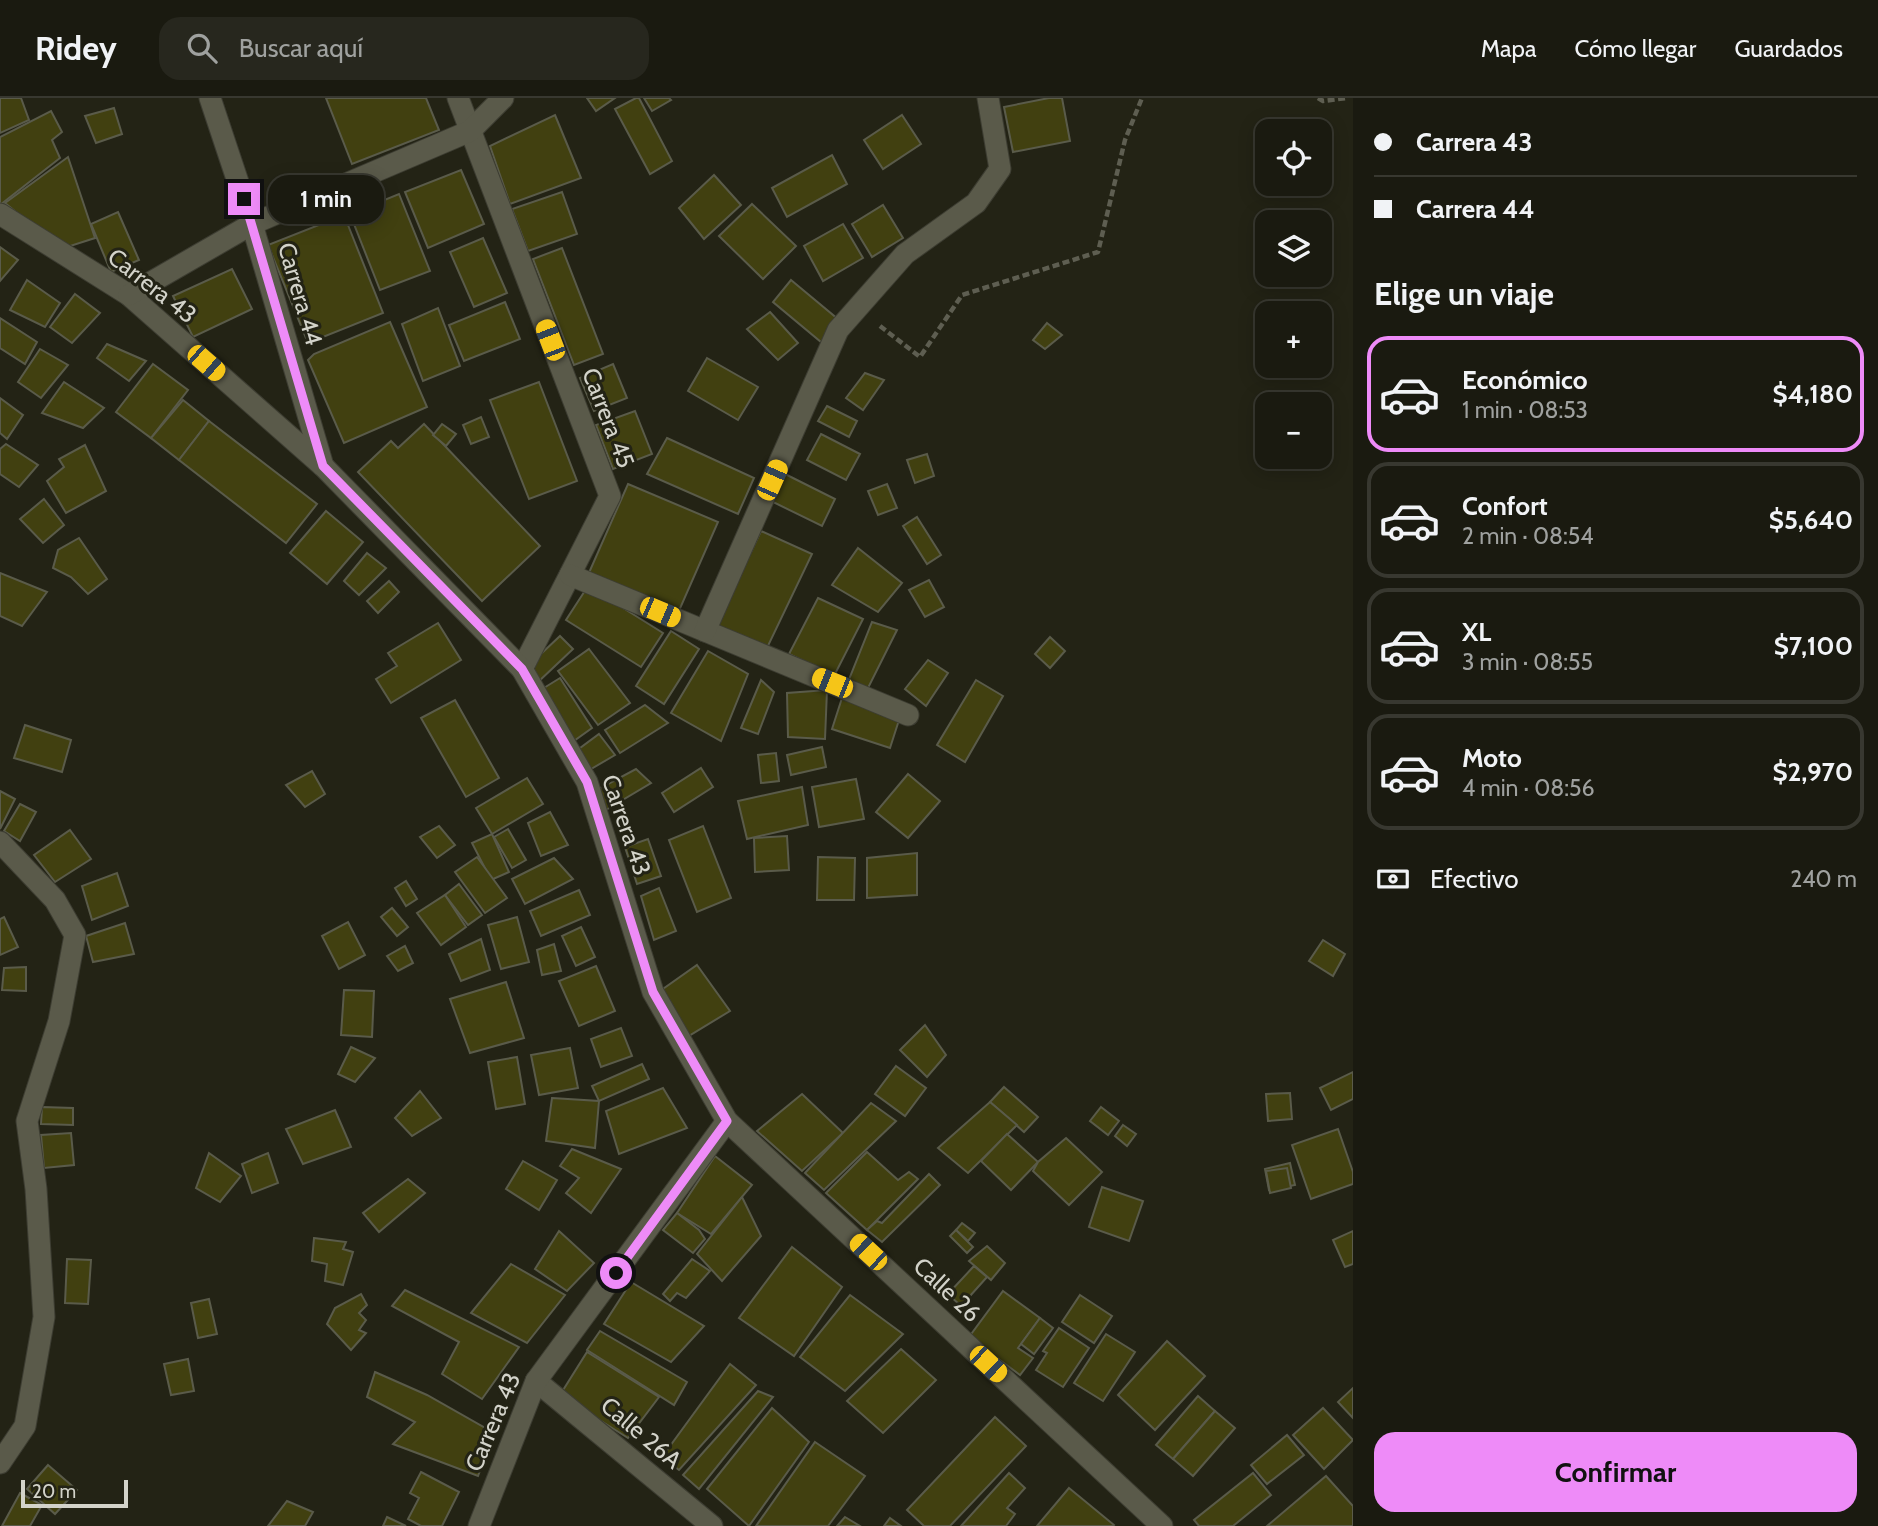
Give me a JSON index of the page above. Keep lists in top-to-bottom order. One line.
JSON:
{"streets":{"street":["Carrera 43","Carrera 44","Carrera 45","Calle 26","Calle 26A"]},"crossings":[["Carrera 43","Carrera 44"],["Carrera 43","Carrera 45"],["Carrera 43","Calle 26"],["Carrera 43","Calle 26A"]],"scale_bar":"20 m","page":{"header":"Ridey","search":"Buscar aquí","nav":["Mapa","Cómo llegar","Guardados"],"banner":["Carrera 43","Carrera 44"],"map_buttons":["+","−"],"bubble":"1 min","heading":"Elige un viaje","list":[{"name":"Económico","note":"1 min · 08:53","value":"$4,180"},{"name":"Confort","note":"2 min · 08:54","value":"$5,640"},{"name":"XL","note":"3 min · 08:55","value":"$7,100"},{"name":"Moto","note":"4 min · 08:56","value":"$2,970"}],"pay":["Efectivo","240 m"],"buttons":"Confirmar","scale":"20 m"}}
